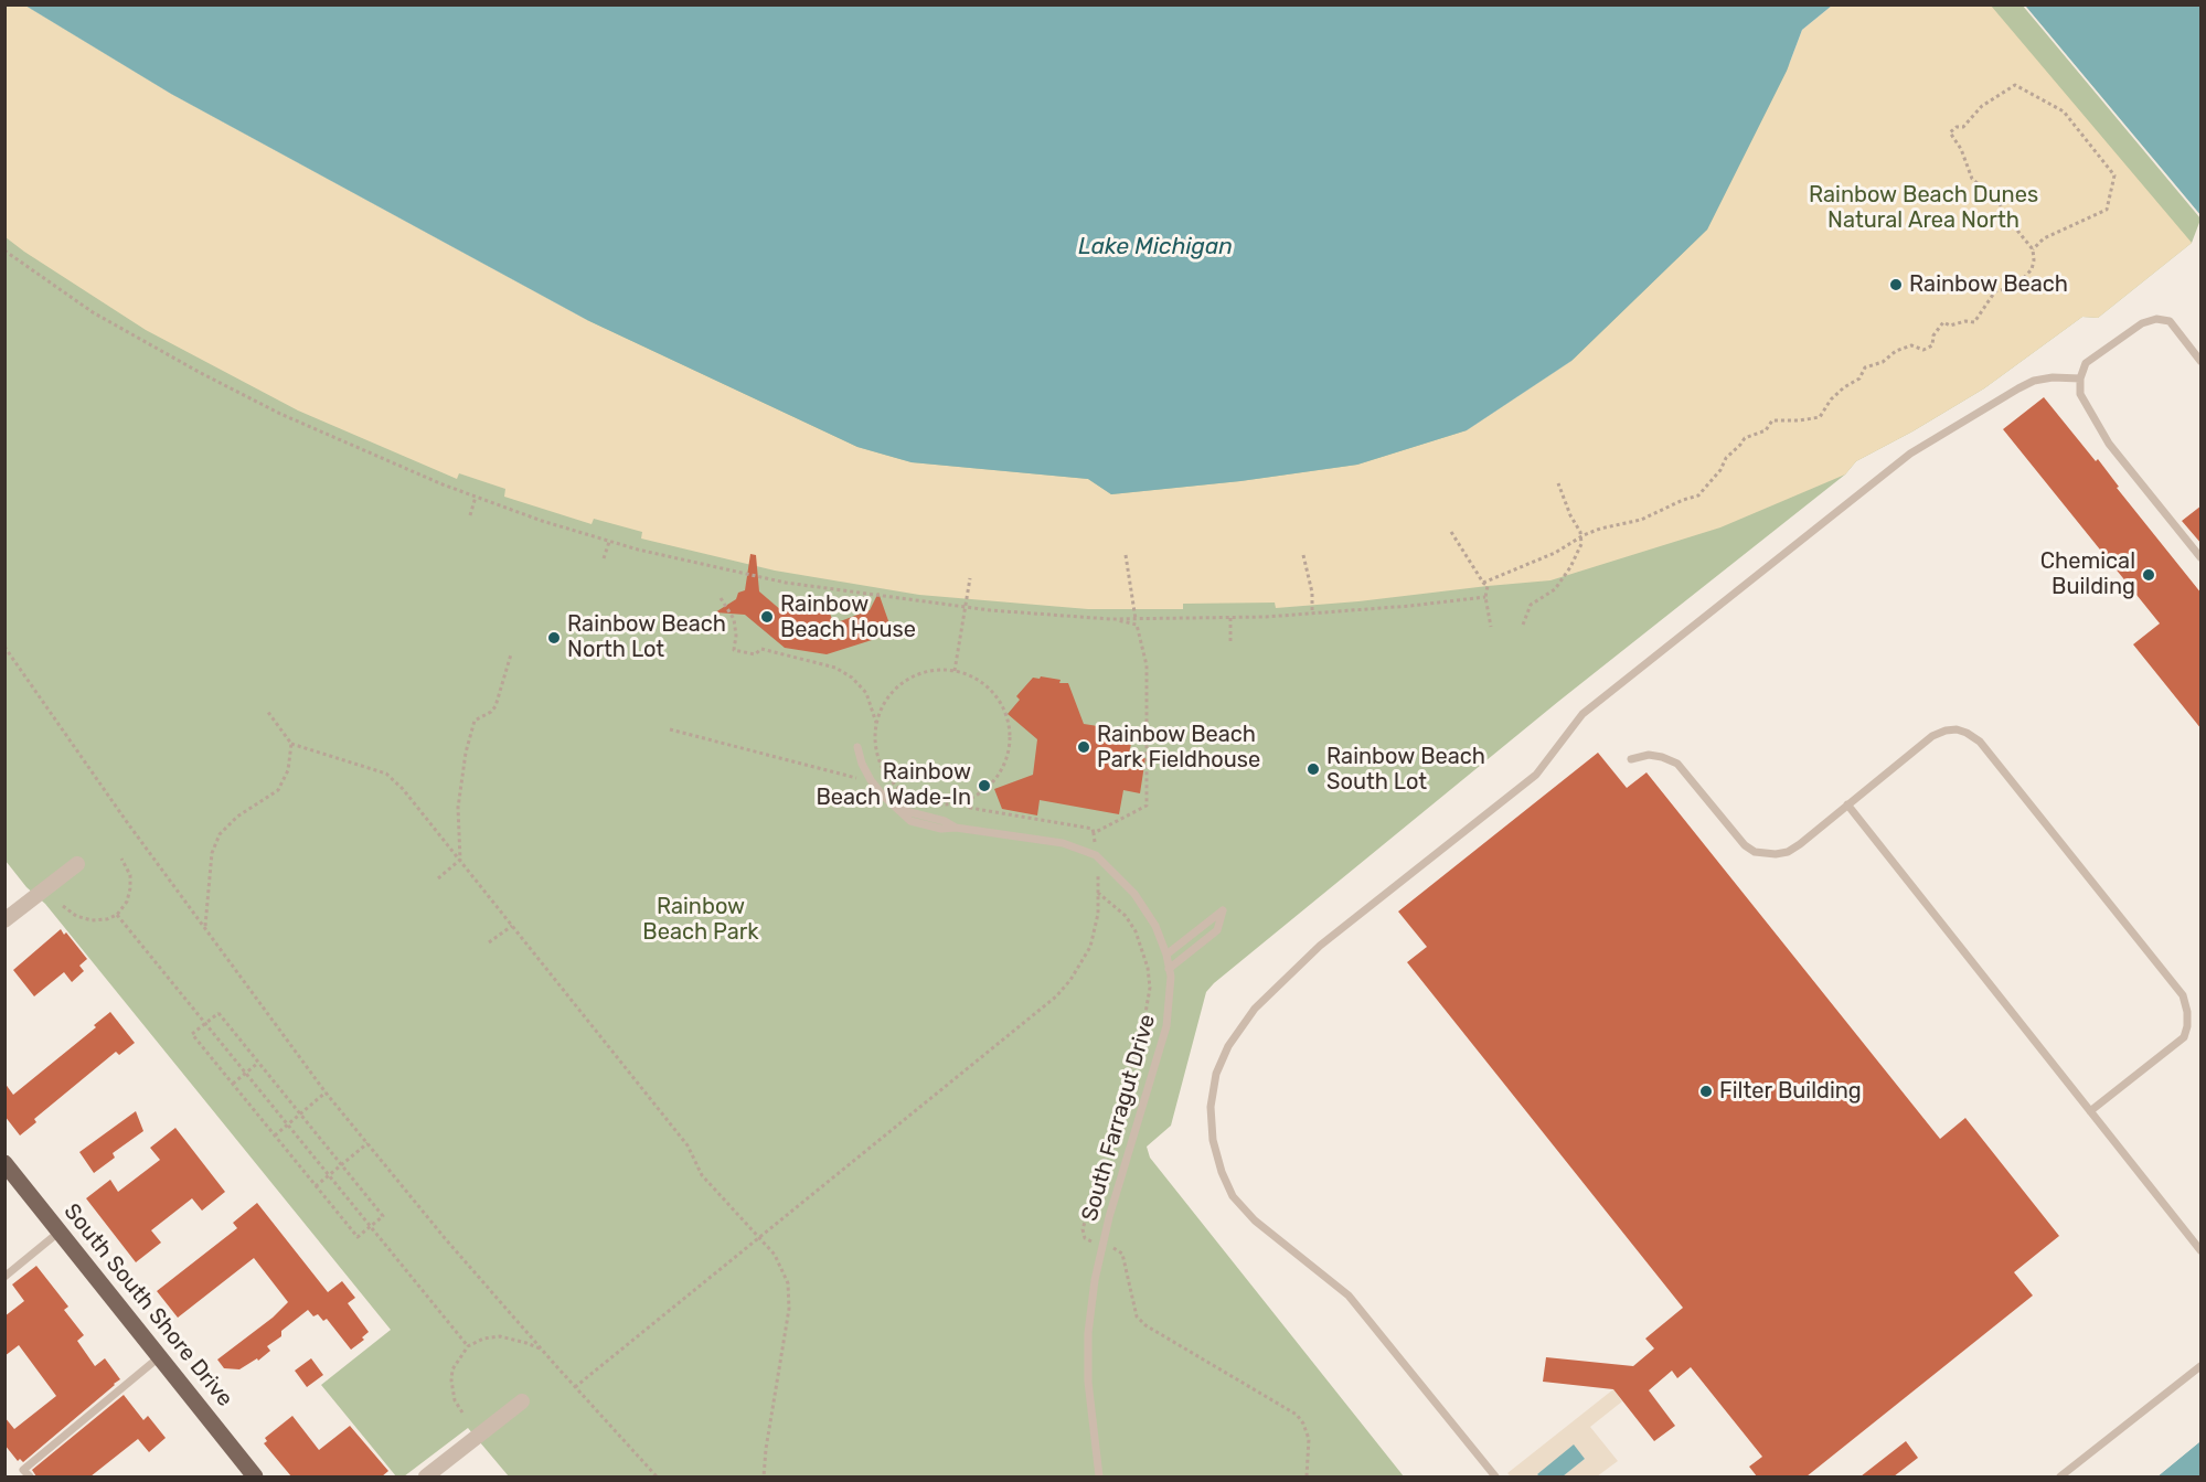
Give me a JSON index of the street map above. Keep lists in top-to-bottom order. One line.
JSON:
{"streets":{"main road":["South South Shore Drive"],"lane":["South Farragut Drive"]},"water":["Lake Michigan"],"parks":["Rainbow Beach Dunes Natural Area North","Rainbow Beach Park"],"places":["Rainbow Beach","Chemical Building","Rainbow Beach House","Rainbow Beach North Lot","Rainbow Beach Park Fieldhouse","Rainbow Beach South Lot","Rainbow Beach Wade-In","Filter Building"]}
